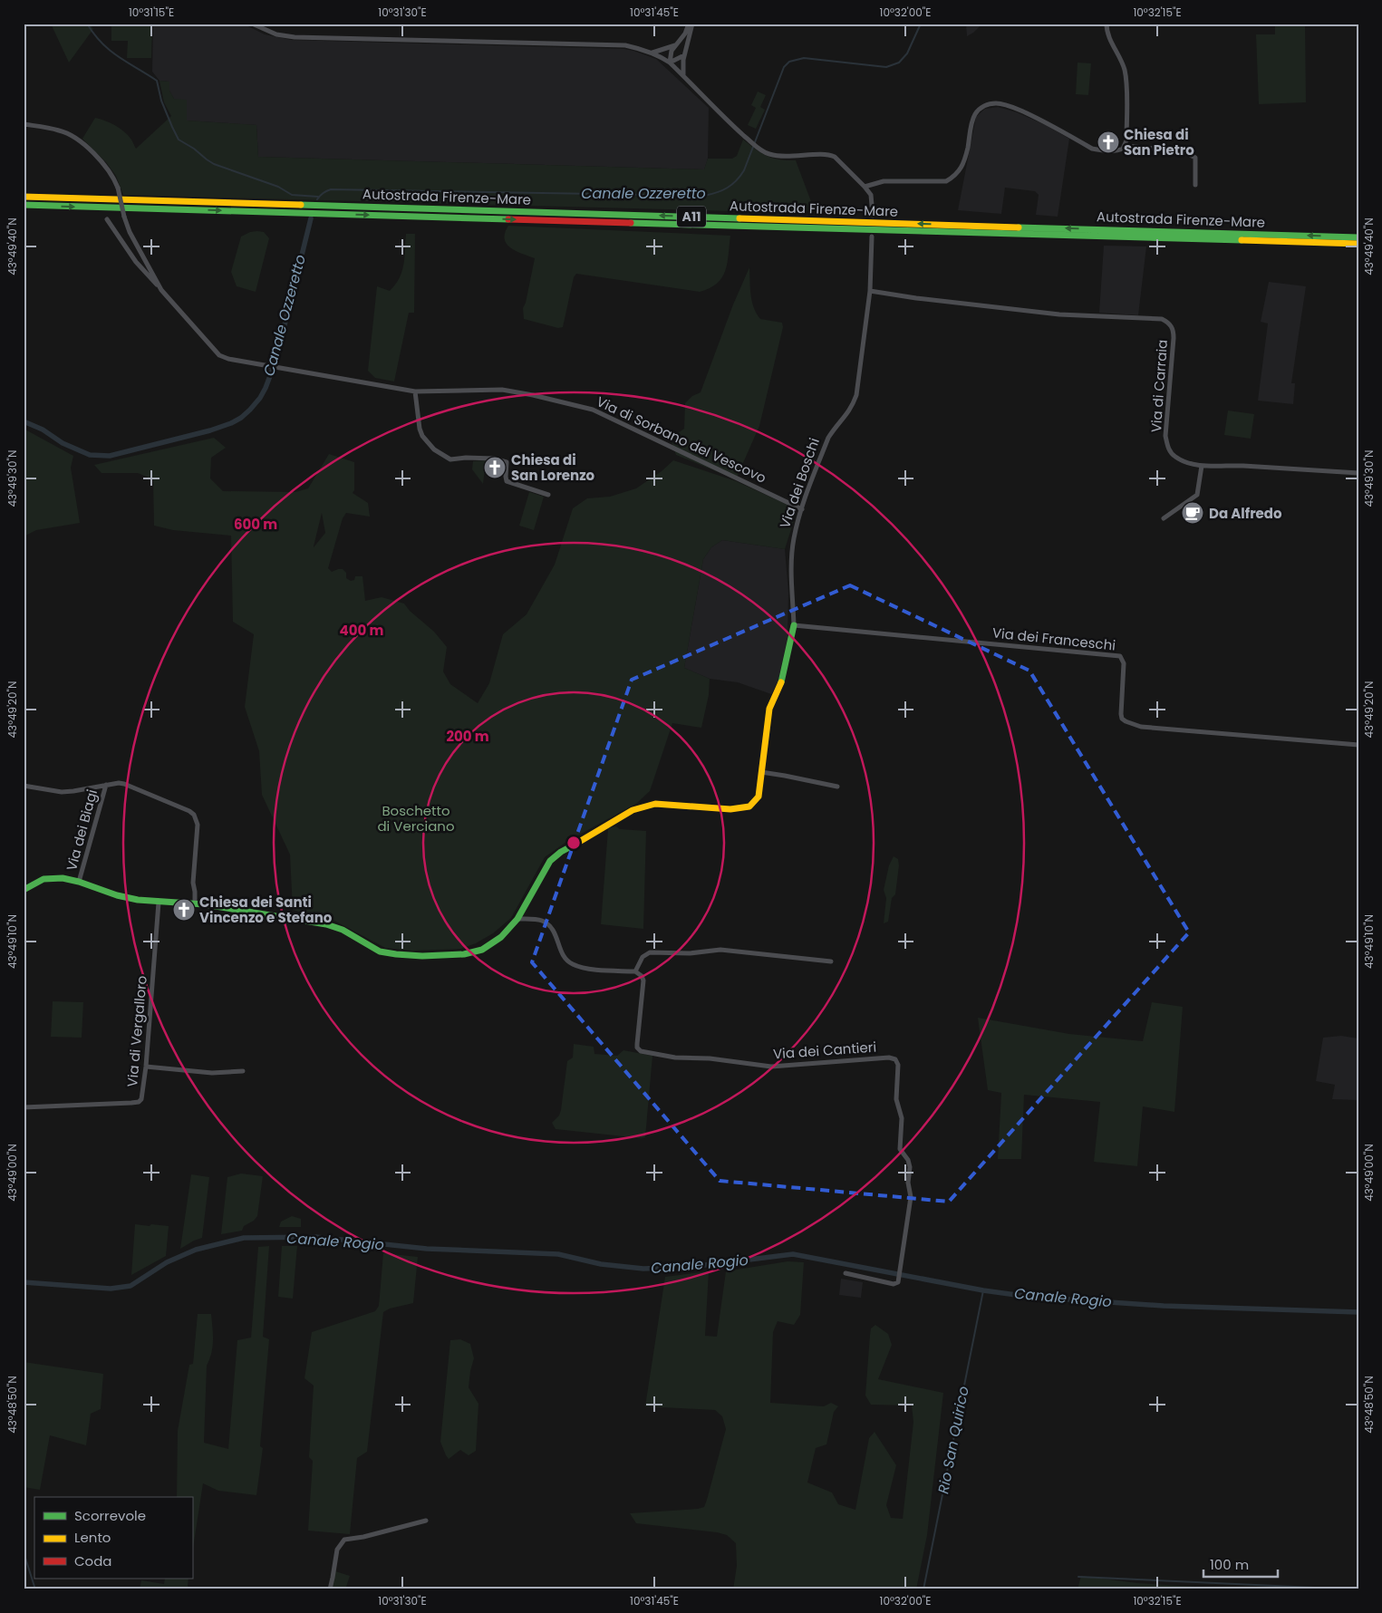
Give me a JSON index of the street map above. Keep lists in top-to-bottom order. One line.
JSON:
{"streets":{"main road":["Autostrada Firenze-Mare","A11","Via dei Boschi"],"street":["Via di Carraia","Via di Sorbano del Vescovo","Via dei Franceschi","Via dei Biagi","Via di Vergalloro","Via dei Cantieri"]},"crossings":[["Via di Carraia","Via dei Boschi"],["Via di Sorbano del Vescovo","Via dei Boschi"],["Via dei Boschi","Via dei Franceschi"],["Via dei Boschi","Via dei Biagi"],["Via dei Boschi","Via di Vergalloro"]],"water":["Canale Ozzeretto","Canale Rogio","Rio San Quirico"],"parks":["Boschetto di Verciano"],"places":{"church":["Chiesa di San Pietro","Chiesa di San Lorenzo","Chiesa dei Santi Vincenzo e Stefano"],"cafe":["Da Alfredo"]},"legend":["Scorrevole","Lento","Coda"],"scale_bar":"100 m","coordinates":["10°31'15\"E","10°31'30\"E","10°31'45\"E","10°32'00\"E","10°32'15\"E","43°49'40\"N","43°49'30\"N","43°49'20\"N","43°49'10\"N","43°49'00\"N","43°48'50\"N"],"rings":["600 m","400 m","200 m"]}
